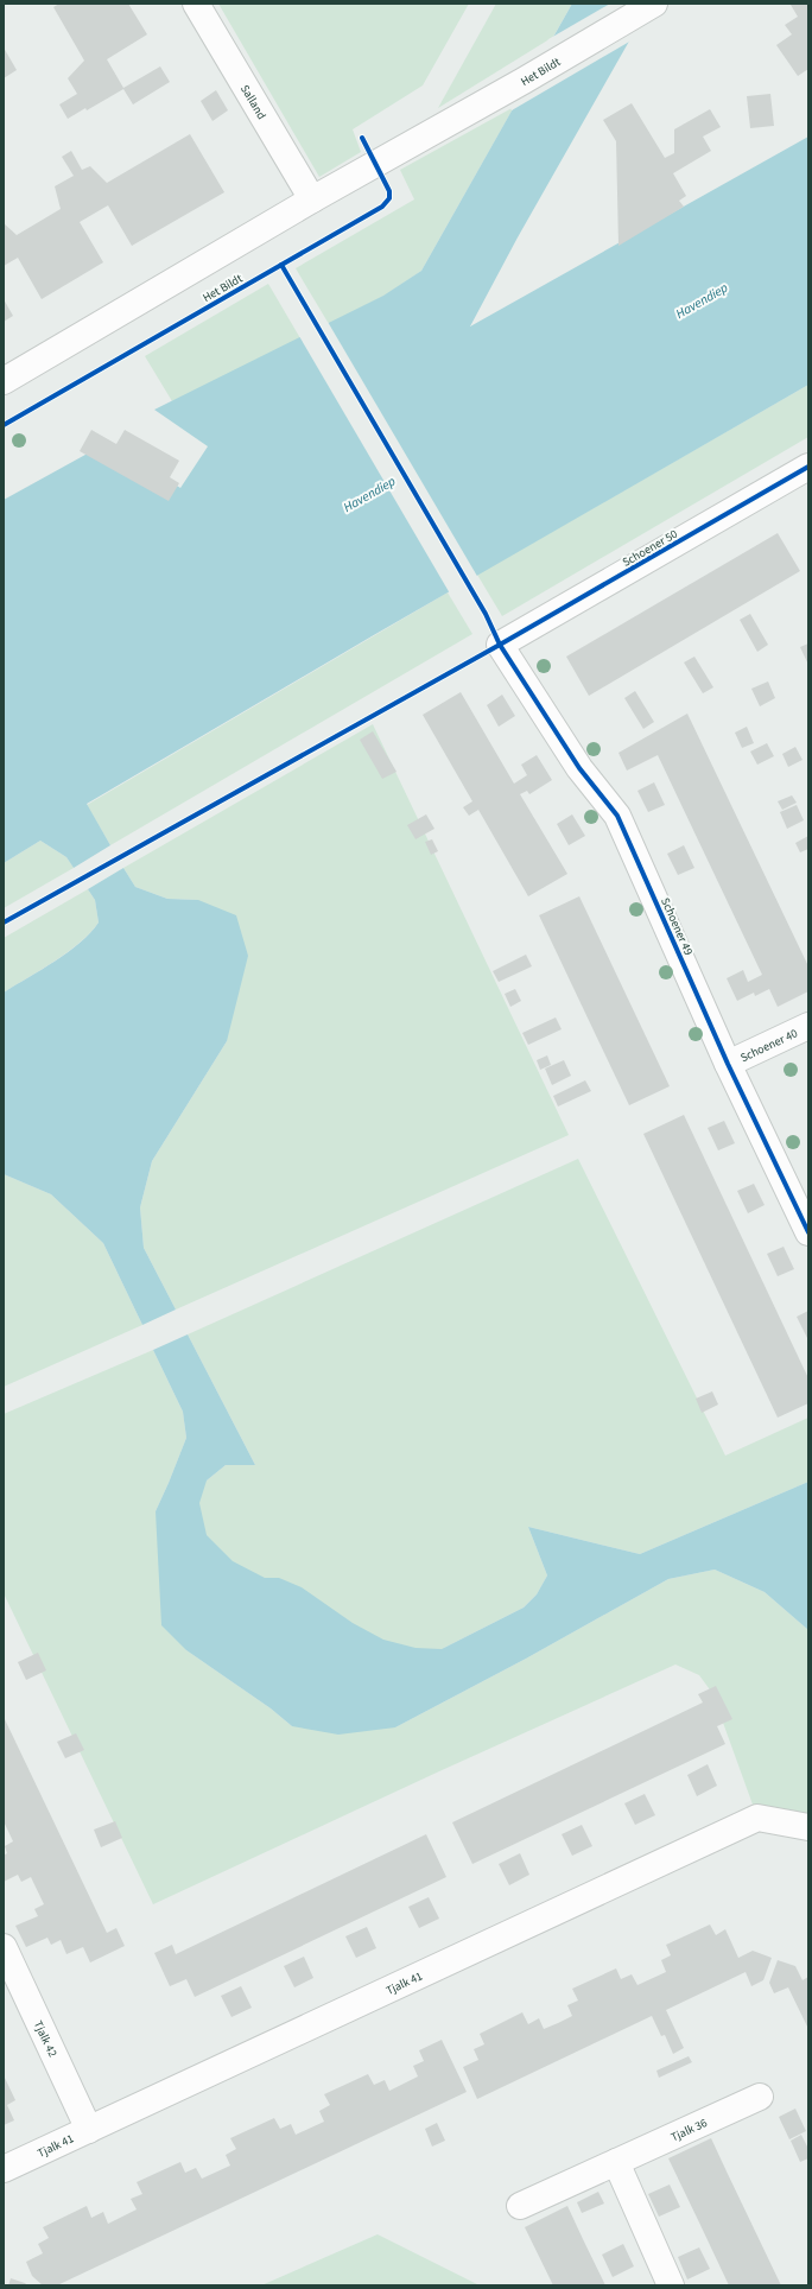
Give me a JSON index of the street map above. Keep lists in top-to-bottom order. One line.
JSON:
{"streets":{"street":["Het Bildt","Salland","Schoener 50","Schoener 49","Schoener 40","Tjalk 41","Tjalk 42","Tjalk 36"]},"crossings":[["Het Bildt","Salland"],["Schoener 50","Schoener 49"],["Schoener 49","Schoener 40"],["Tjalk 41","Tjalk 42"]],"water":["Havendiep"]}
